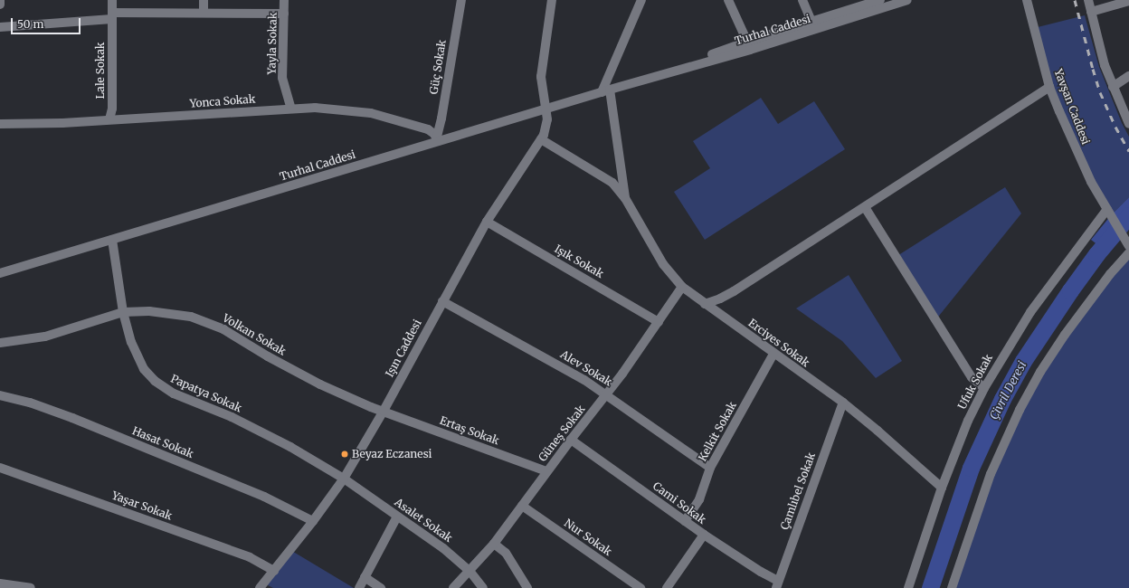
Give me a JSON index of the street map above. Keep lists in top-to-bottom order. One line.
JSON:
{"streets":{"street":["Turhal Caddesi","Yayla Sokak","Güç Sokak","Lale Sokak","Yonca Sokak","Yavşan Caddesi","Işık Sokak","Volkan Sokak","Erciyes Sokak","Işın Caddesi","Alev Sokak","Ufuk Sokak","Papatya Sokak","Ertaş Sokak","Kelkit Sokak","Güneş Sokak","Hasat Sokak","Çamlıbel Sokak","Cami Sokak","Yaşar Sokak","Asalet Sokak","Nur Sokak"]},"crossings":[["Turhal Caddesi","Güç Sokak"],["Turhal Caddesi","Yonca Sokak"],["Turhal Caddesi","Erciyes Sokak"],["Turhal Caddesi","Işın Caddesi"],["Turhal Caddesi","Papatya Sokak"],["Yayla Sokak","Yonca Sokak"],["Güç Sokak","Yonca Sokak"],["Lale Sokak","Yonca Sokak"],["Yavşan Caddesi","Ufuk Sokak"],["Işık Sokak","Işın Caddesi"],["Işık Sokak","Güneş Sokak"],["Volkan Sokak","Işın Caddesi"],["Volkan Sokak","Papatya Sokak"],["Volkan Sokak","Ertaş Sokak"],["Erciyes Sokak","Işın Caddesi"],["Erciyes Sokak","Ufuk Sokak"],["Erciyes Sokak","Kelkit Sokak"],["Erciyes Sokak","Güneş Sokak"],["Erciyes Sokak","Çamlıbel Sokak"],["Işın Caddesi","Alev Sokak"],["Işın Caddesi","Papatya Sokak"],["Işın Caddesi","Ertaş Sokak"],["Işın Caddesi","Hasat Sokak"],["Işın Caddesi","Yaşar Sokak"],["Işın Caddesi","Asalet Sokak"],["Alev Sokak","Kelkit Sokak"],["Alev Sokak","Güneş Sokak"],["Papatya Sokak","Asalet Sokak"],["Ertaş Sokak","Güneş Sokak"],["Kelkit Sokak","Cami Sokak"],["Güneş Sokak","Cami Sokak"],["Güneş Sokak","Asalet Sokak"],["Güneş Sokak","Nur Sokak"],["Çamlıbel Sokak","Cami Sokak"]],"water":["Çivril Deresi"],"places":["Beyaz Eczanesi"],"scale_bar":"50 m"}
